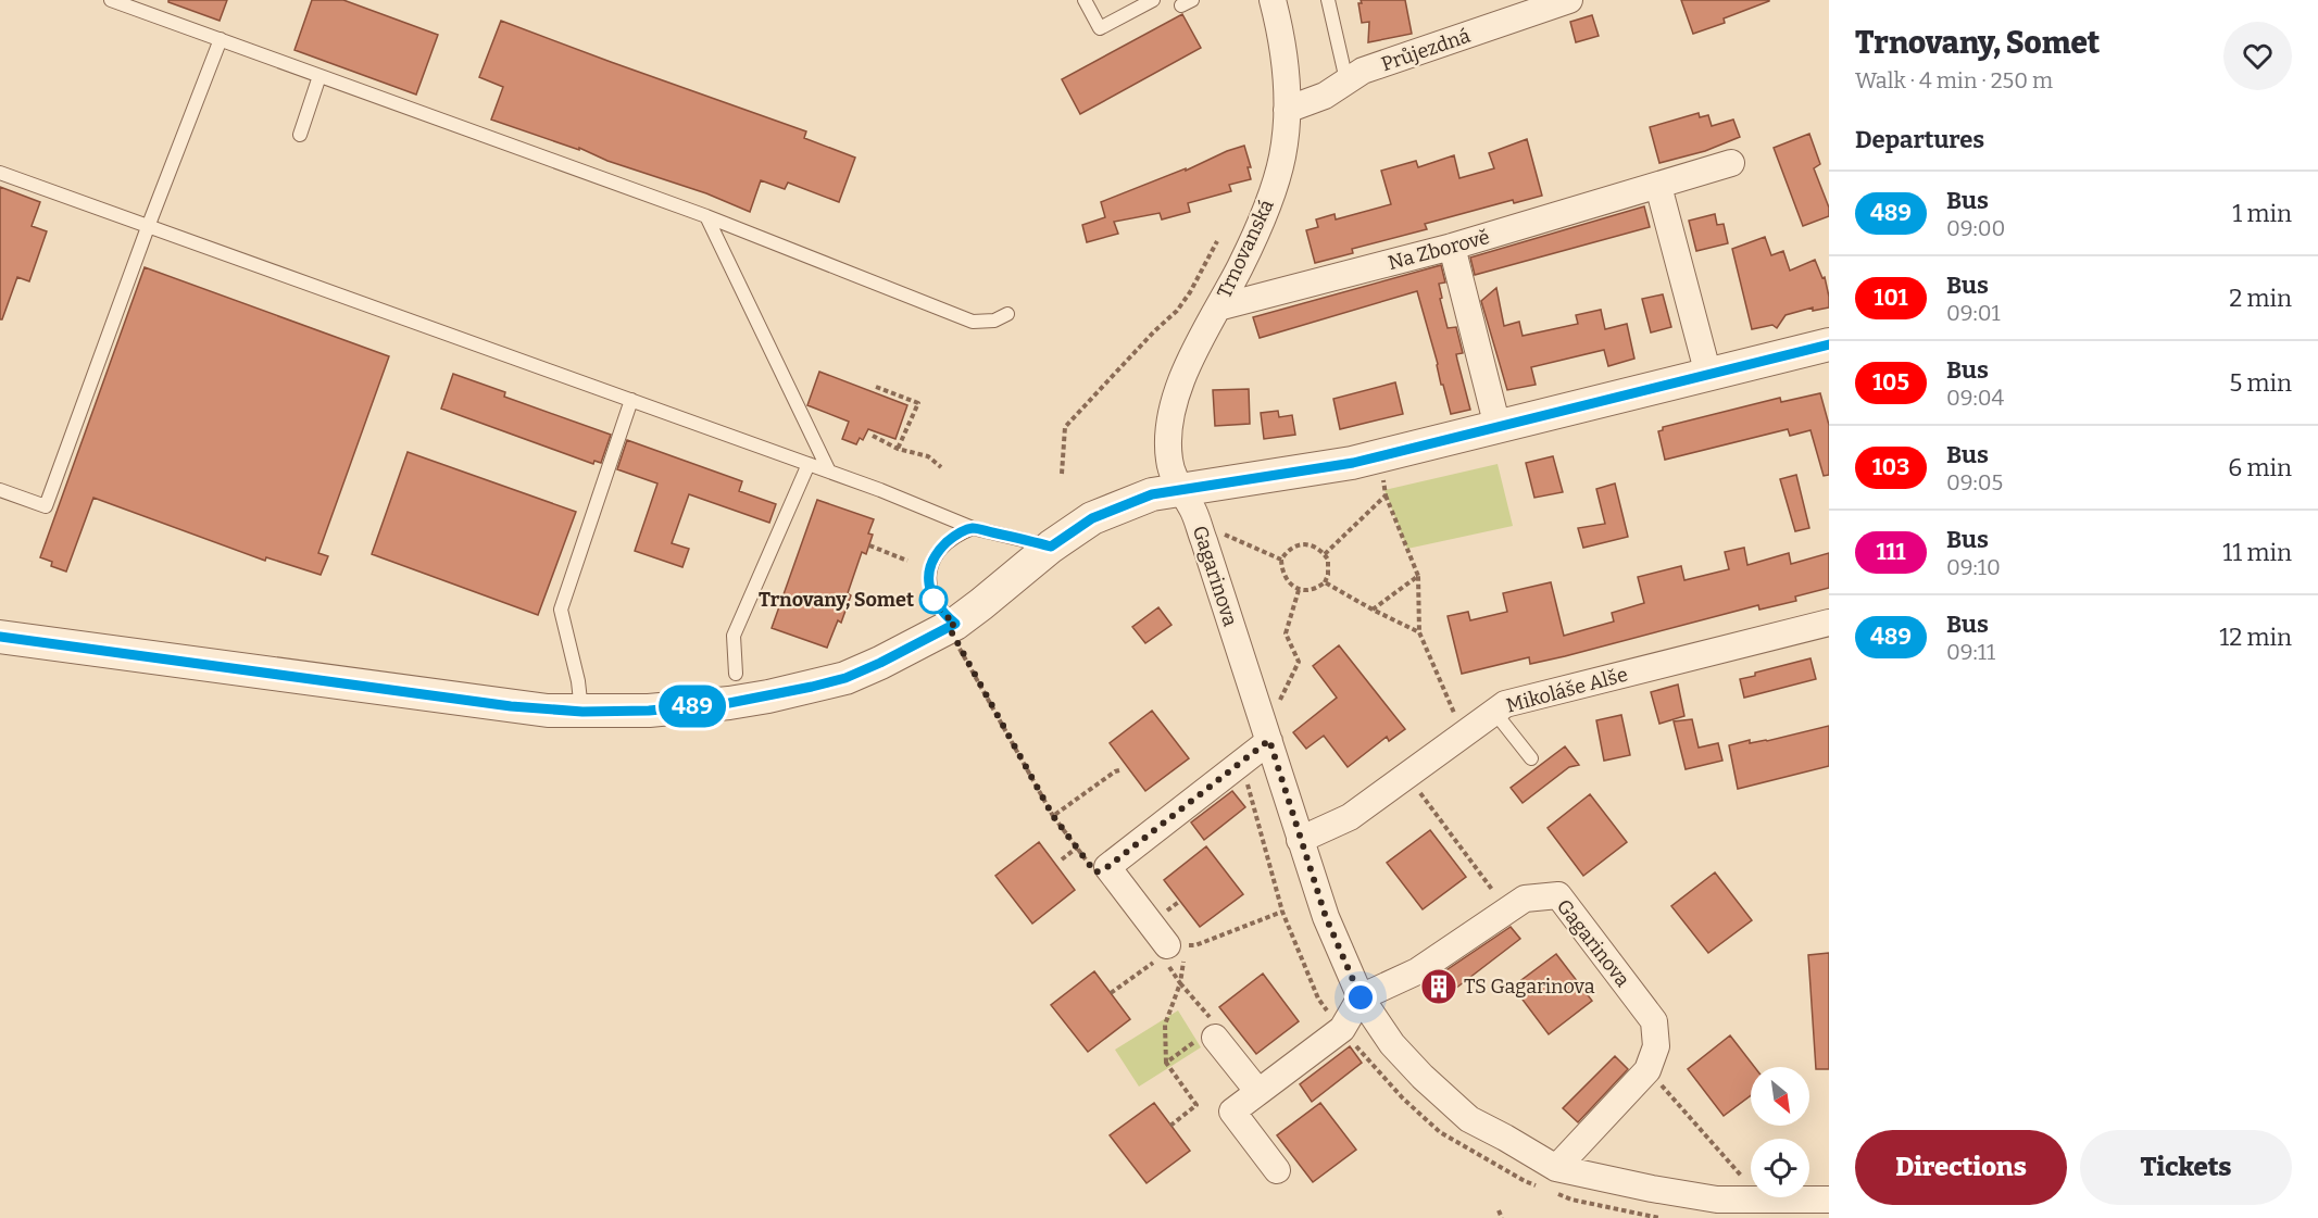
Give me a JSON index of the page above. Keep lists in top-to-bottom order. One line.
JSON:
{"streets":{"street":["Průjezdná","Trnovanská","Na Zborově","Gagarinova","Mikoláše Alše"]},"crossings":[["Průjezdná","Trnovanská"],["Trnovanská","Na Zborově"],["Trnovanská","Gagarinova"],["Gagarinova","Mikoláše Alše"]],"places":{"other":["Trnovany, Somet"],"building":["TS Gagarinova"]},"lines":["bus line 489"],"north":"bottom right","page":{"on_map":"489","heading":[["Trnovany, Somet","Walk · 4 min · 250 m"],"Departures"],"list":[{"mark":"489","name":"Bus","note":"09:00","value":"1 min"},{"mark":"101","name":"Bus","note":"09:01","value":"2 min"},{"mark":"105","name":"Bus","note":"09:04","value":"5 min"},{"mark":"103","name":"Bus","note":"09:05","value":"6 min"},{"mark":"111","name":"Bus","note":"09:10","value":"11 min"},{"mark":"489","name":"Bus","note":"09:11","value":"12 min"}],"buttons":["Directions","Tickets"]}}
